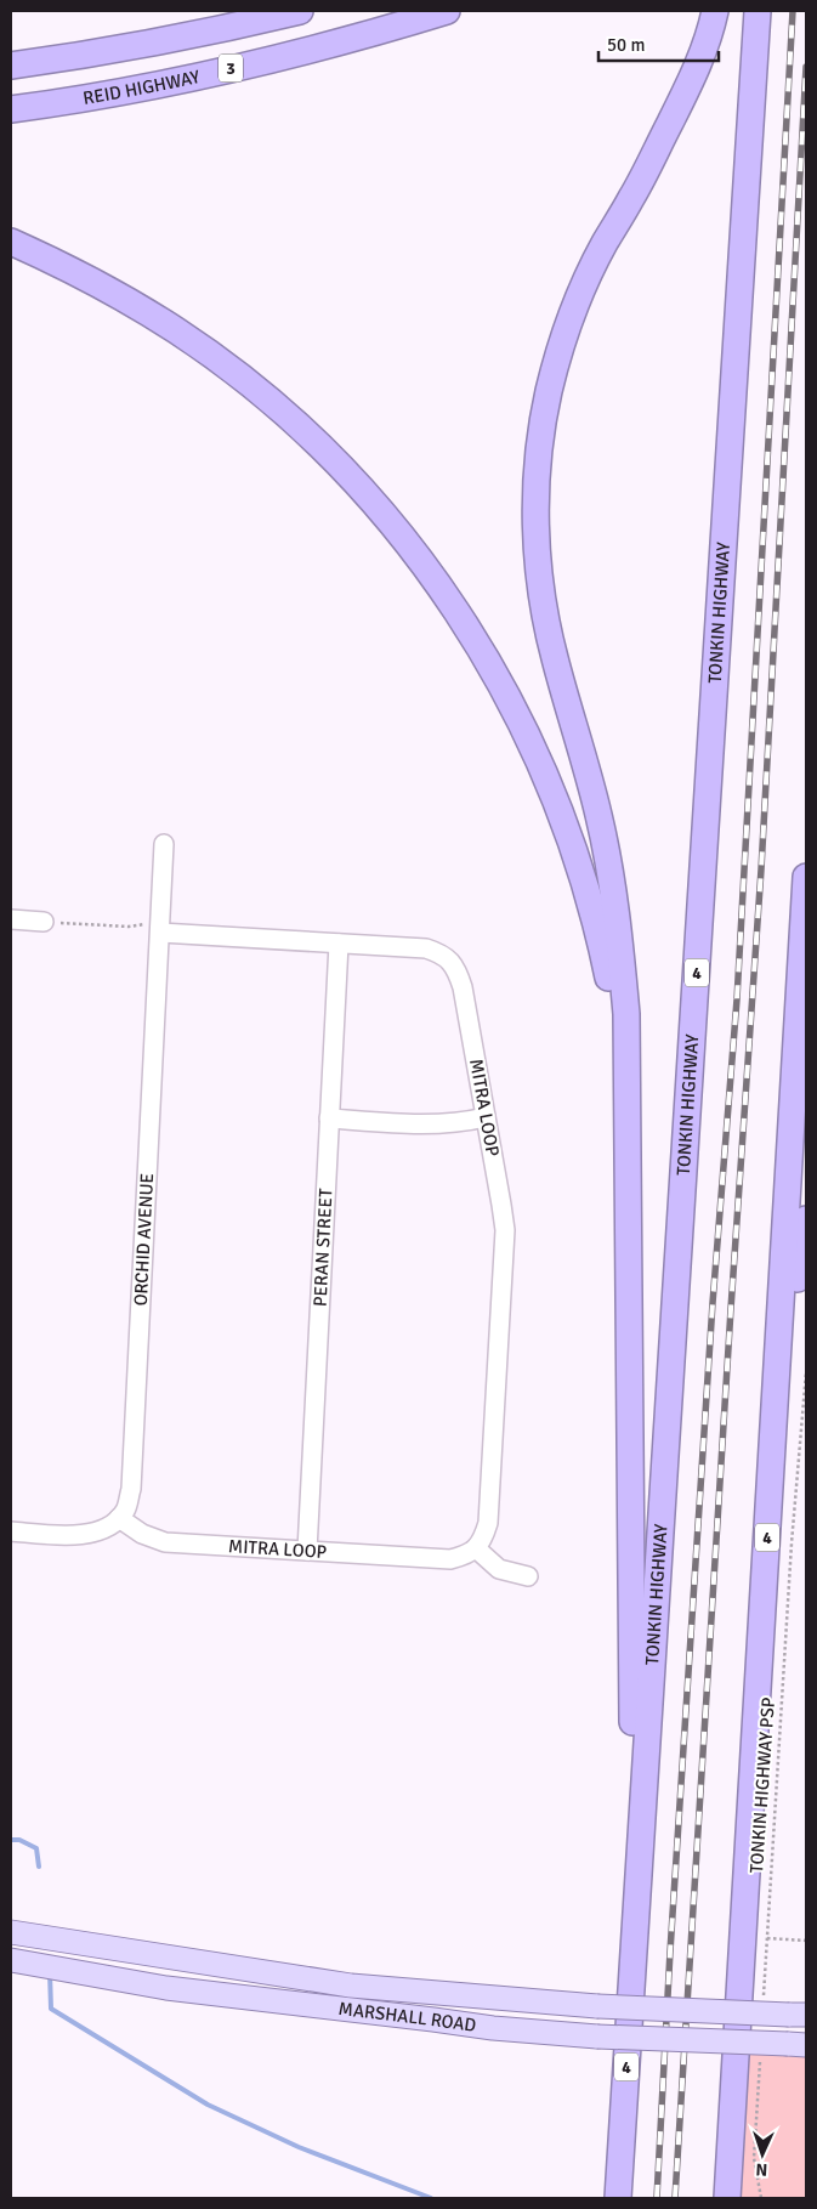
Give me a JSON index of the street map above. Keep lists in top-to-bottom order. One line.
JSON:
{"streets":{"highway":["3","REID HIGHWAY","TONKIN HIGHWAY","4"],"main road":["MARSHALL ROAD"],"street":["MITRA LOOP","ORCHID AVENUE","PERAN STREET"],"path":["TONKIN HIGHWAY PSP"]},"crossings":[["4","TONKIN HIGHWAY PSP"],["MITRA LOOP","ORCHID AVENUE"],["MITRA LOOP","PERAN STREET"]],"scale_bar":"50 m","north":"bottom"}
